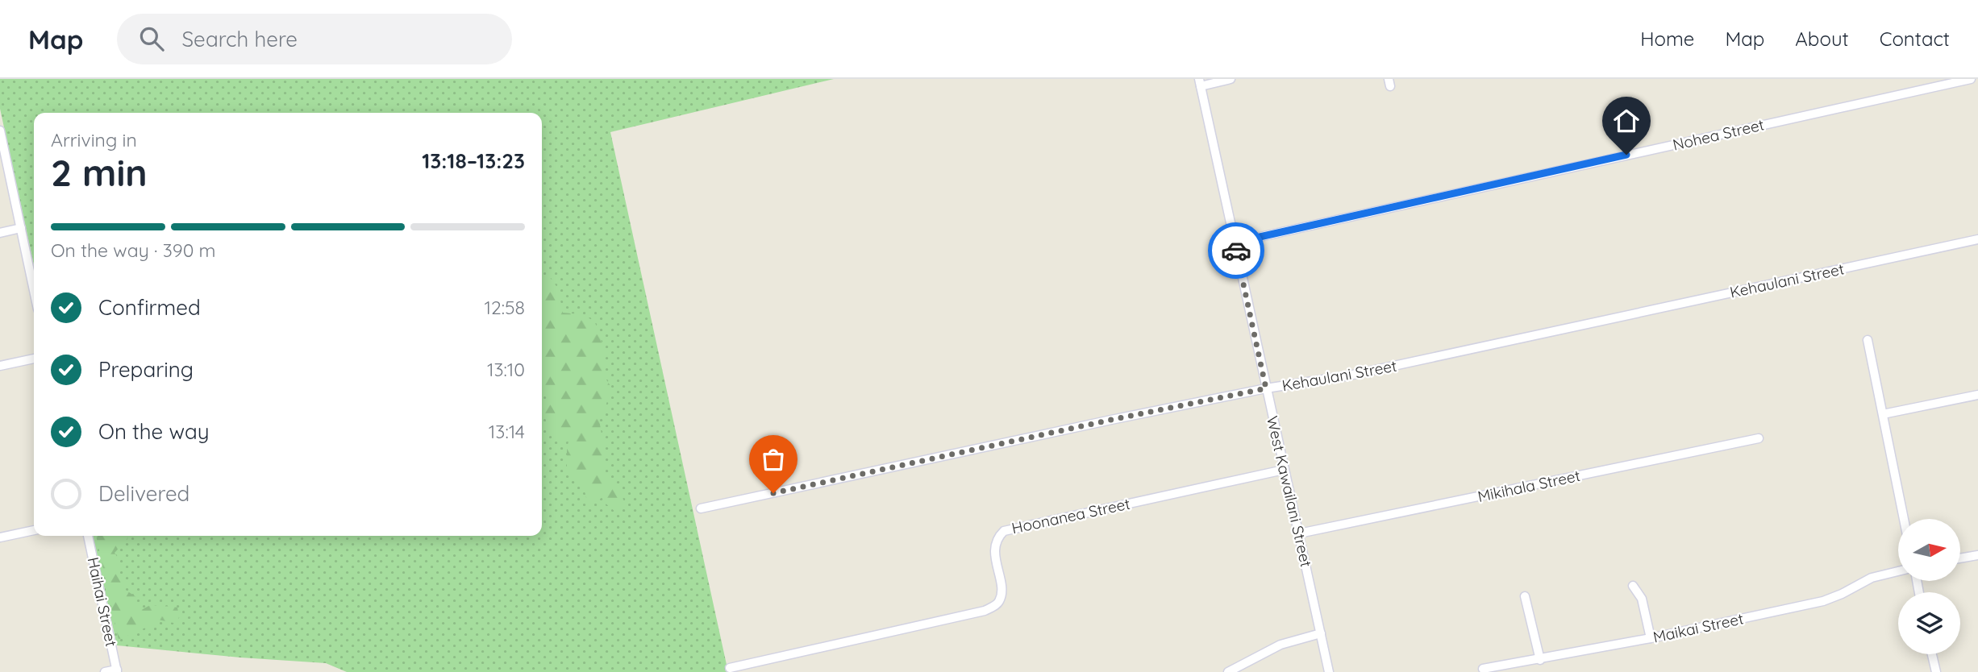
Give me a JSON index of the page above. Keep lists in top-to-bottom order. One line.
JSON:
{"streets":{"street":["Nohea Street","Kehaulani Street","Mikihala Street","West Kawailani Street","Hoonanea Street","Haihai Street","Maikai Street"]},"crossings":[["Nohea Street","West Kawailani Street"],["Kehaulani Street","West Kawailani Street"],["Mikihala Street","West Kawailani Street"],["West Kawailani Street","Hoonanea Street"]],"north":"right","page":{"header":"Map","search":"Search here","nav":["Home","Map","About","Contact"],"heading":["2 min","Arriving in","13:18–13:23"],"bar":"On the way · 390 m","list":[["Confirmed","12:58"],["Preparing","13:10"],["On the way","13:14"],"Delivered"]}}
